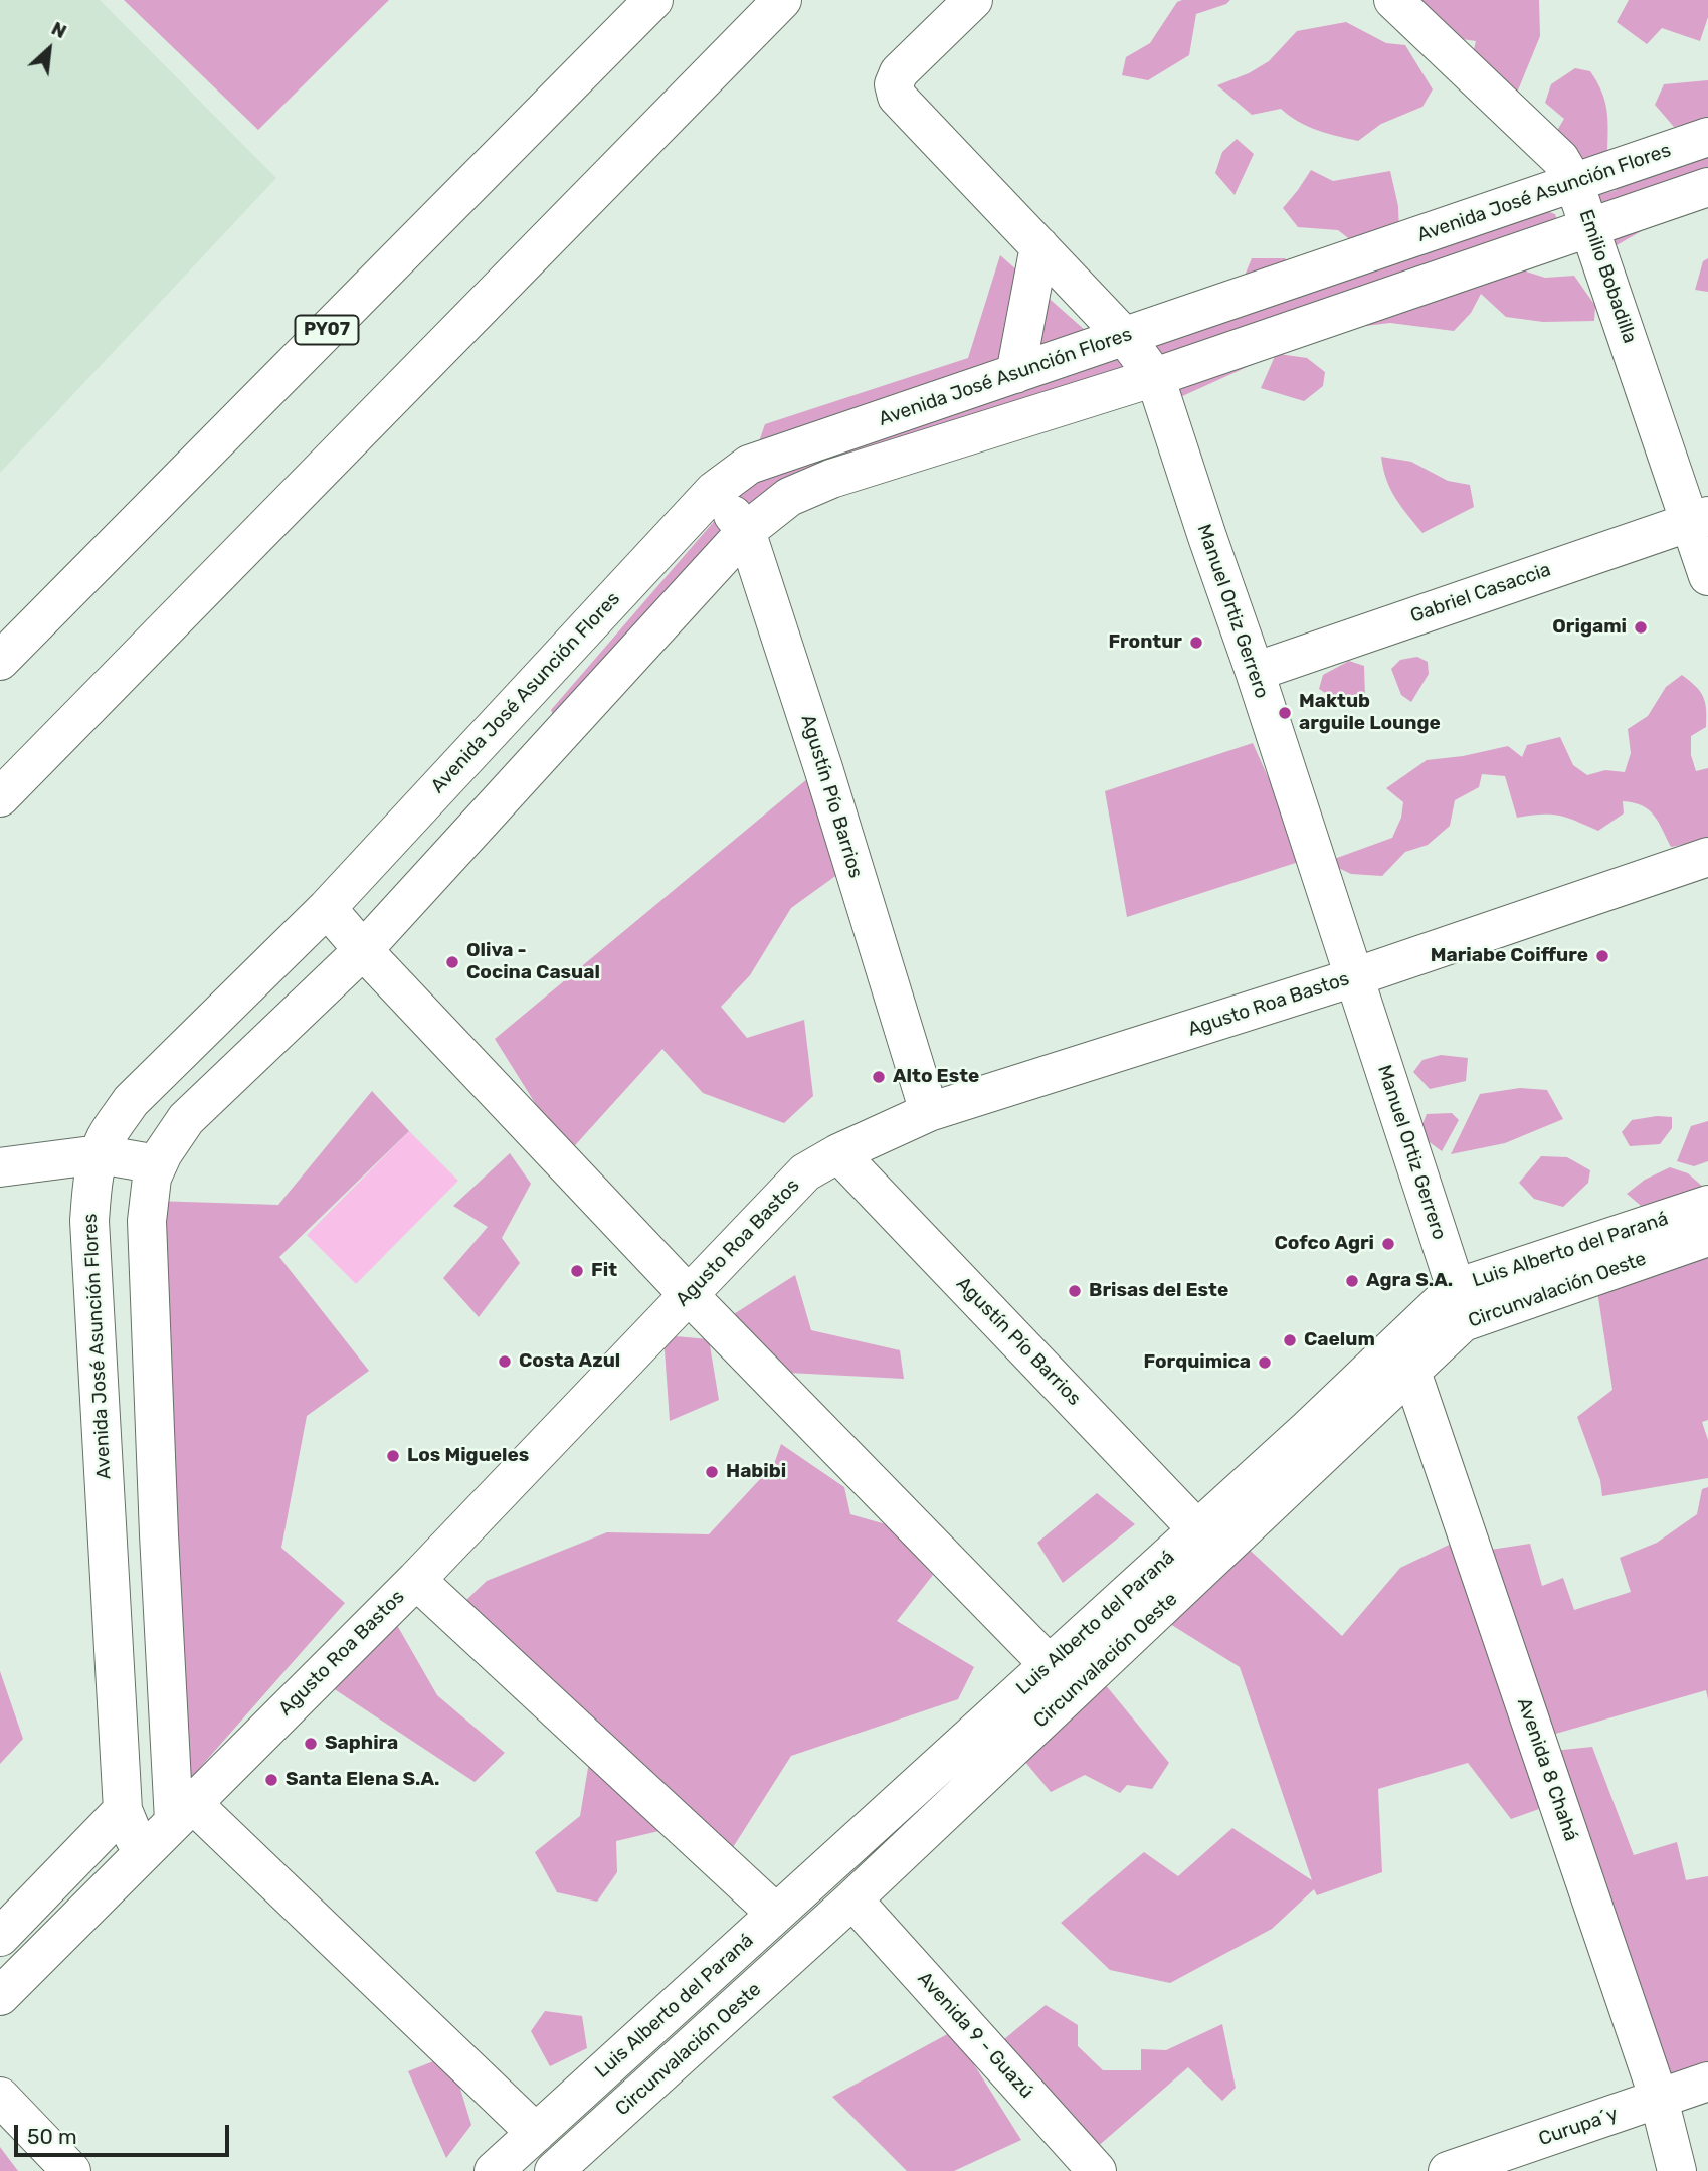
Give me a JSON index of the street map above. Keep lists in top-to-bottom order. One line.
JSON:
{"streets":{"main road":["Avenida José Asunción Flores","Emilio Bobadilla","PY07","Gabriel Casaccia","Manuel Ortiz Gerrero","Agustín Pío Barrios","Agusto Roa Bastos","Luis Alberto del Paraná","Circunvalación Oeste","Avenida 8 Chahá","Avenida 9 - Guazú","Curupa´y"]},"crossings":[["Avenida José Asunción Flores","Emilio Bobadilla"],["Avenida José Asunción Flores","Manuel Ortiz Gerrero"],["Avenida José Asunción Flores","Agustín Pío Barrios"],["Avenida José Asunción Flores","Agusto Roa Bastos"],["Emilio Bobadilla","Gabriel Casaccia"],["Gabriel Casaccia","Manuel Ortiz Gerrero"],["Manuel Ortiz Gerrero","Agusto Roa Bastos"],["Manuel Ortiz Gerrero","Luis Alberto del Paraná"],["Agustín Pío Barrios","Agusto Roa Bastos"],["Agustín Pío Barrios","Luis Alberto del Paraná"],["Circunvalación Oeste","Avenida 8 Chahá"],["Circunvalación Oeste","Avenida 9 - Guazú"],["Avenida 8 Chahá","Curupa´y"]],"places":["Origami","Frontur","Maktub arguile Lounge","Mariabe Coiffure","Oliva - Cocina Casual","Alto Este","Cofco Agri","Fit","Agra S.A.","Brisas del Este","Caelum","Costa Azul","Forquimica","Los Migueles","Habibi","Saphira","Santa Elena S.A."],"scale_bar":"50 m","north":"top right"}
